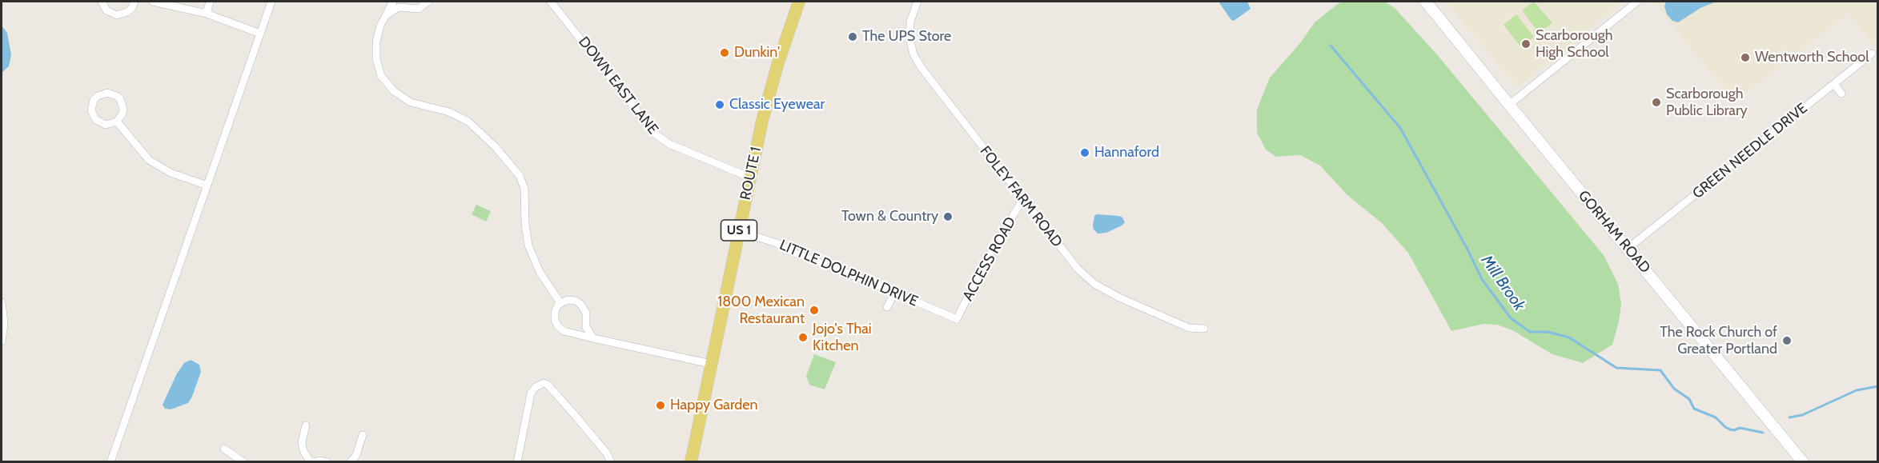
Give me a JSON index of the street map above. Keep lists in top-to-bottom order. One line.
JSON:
{"streets":{"main road":["ROUTE 1","US 1","GORHAM ROAD"],"street":["DOWN EAST LANE","GREEN NEEDLE DRIVE","FOLEY FARM ROAD","ACCESS ROAD","LITTLE DOLPHIN DRIVE"]},"crossings":[["DOWN EAST LANE","ROUTE 1"],["GREEN NEEDLE DRIVE","GORHAM ROAD"],["ROUTE 1","LITTLE DOLPHIN DRIVE"],["FOLEY FARM ROAD","ACCESS ROAD"],["ACCESS ROAD","LITTLE DOLPHIN DRIVE"]],"water":["Mill Brook"],"places":["The UPS Store","Scarborough High School","Dunkin'","Wentworth School","Scarborough Public Library","Classic Eyewear","Hannaford","Town & Country","1800 Mexican Restaurant","Jojo's Thai Kitchen","The Rock Church of Greater Portland","Happy Garden"]}
